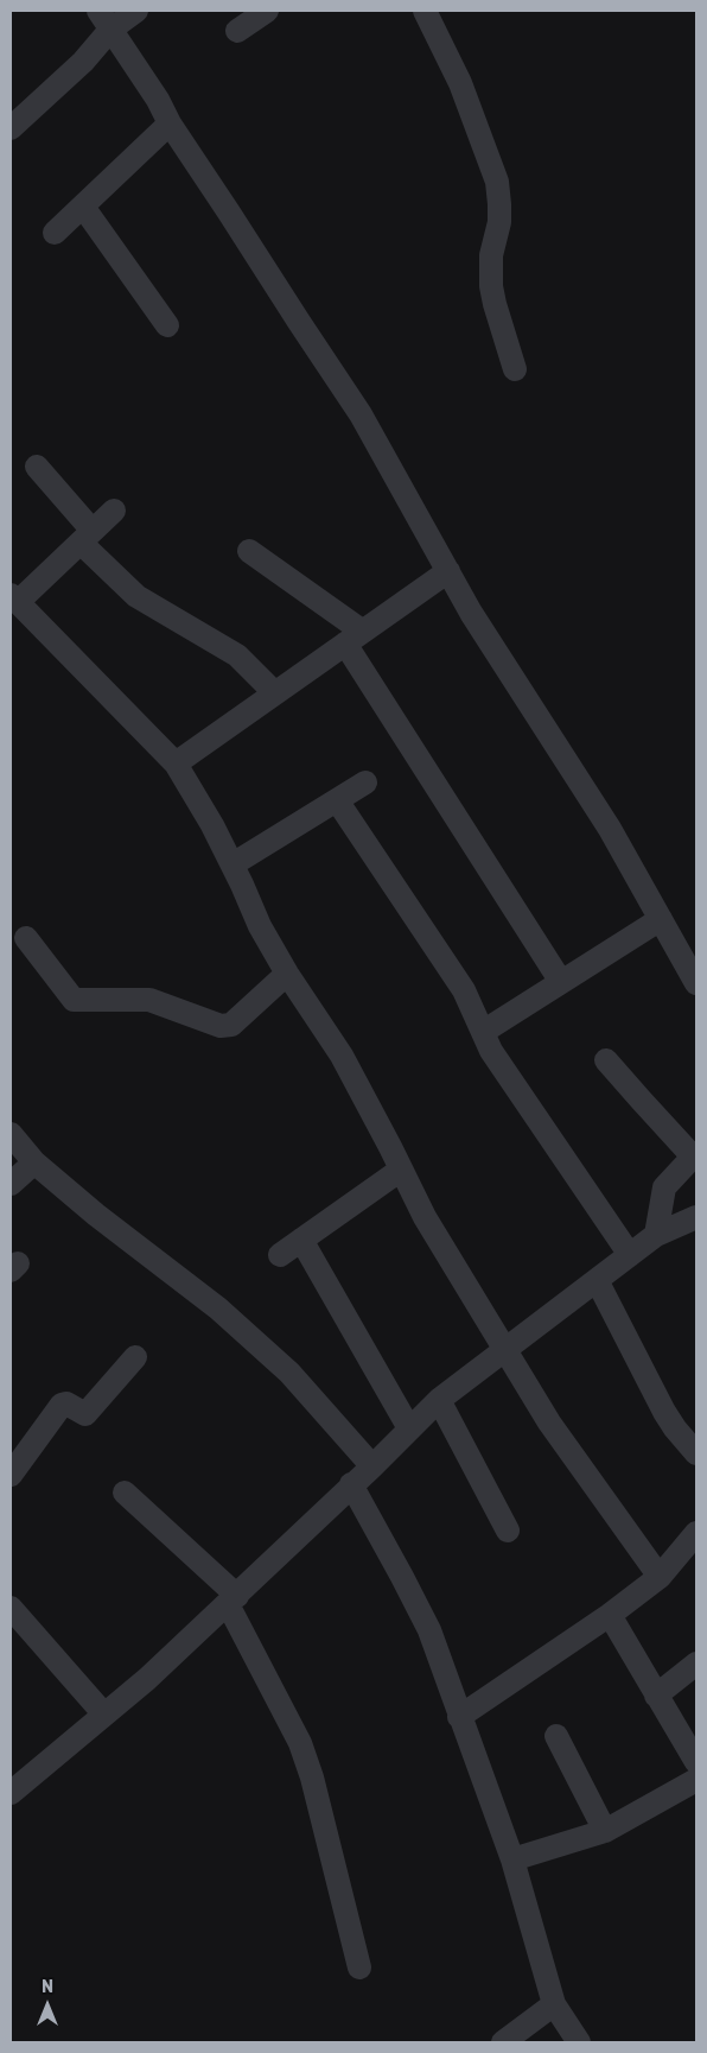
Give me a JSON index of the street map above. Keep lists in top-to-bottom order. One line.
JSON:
{"north":"top"}
